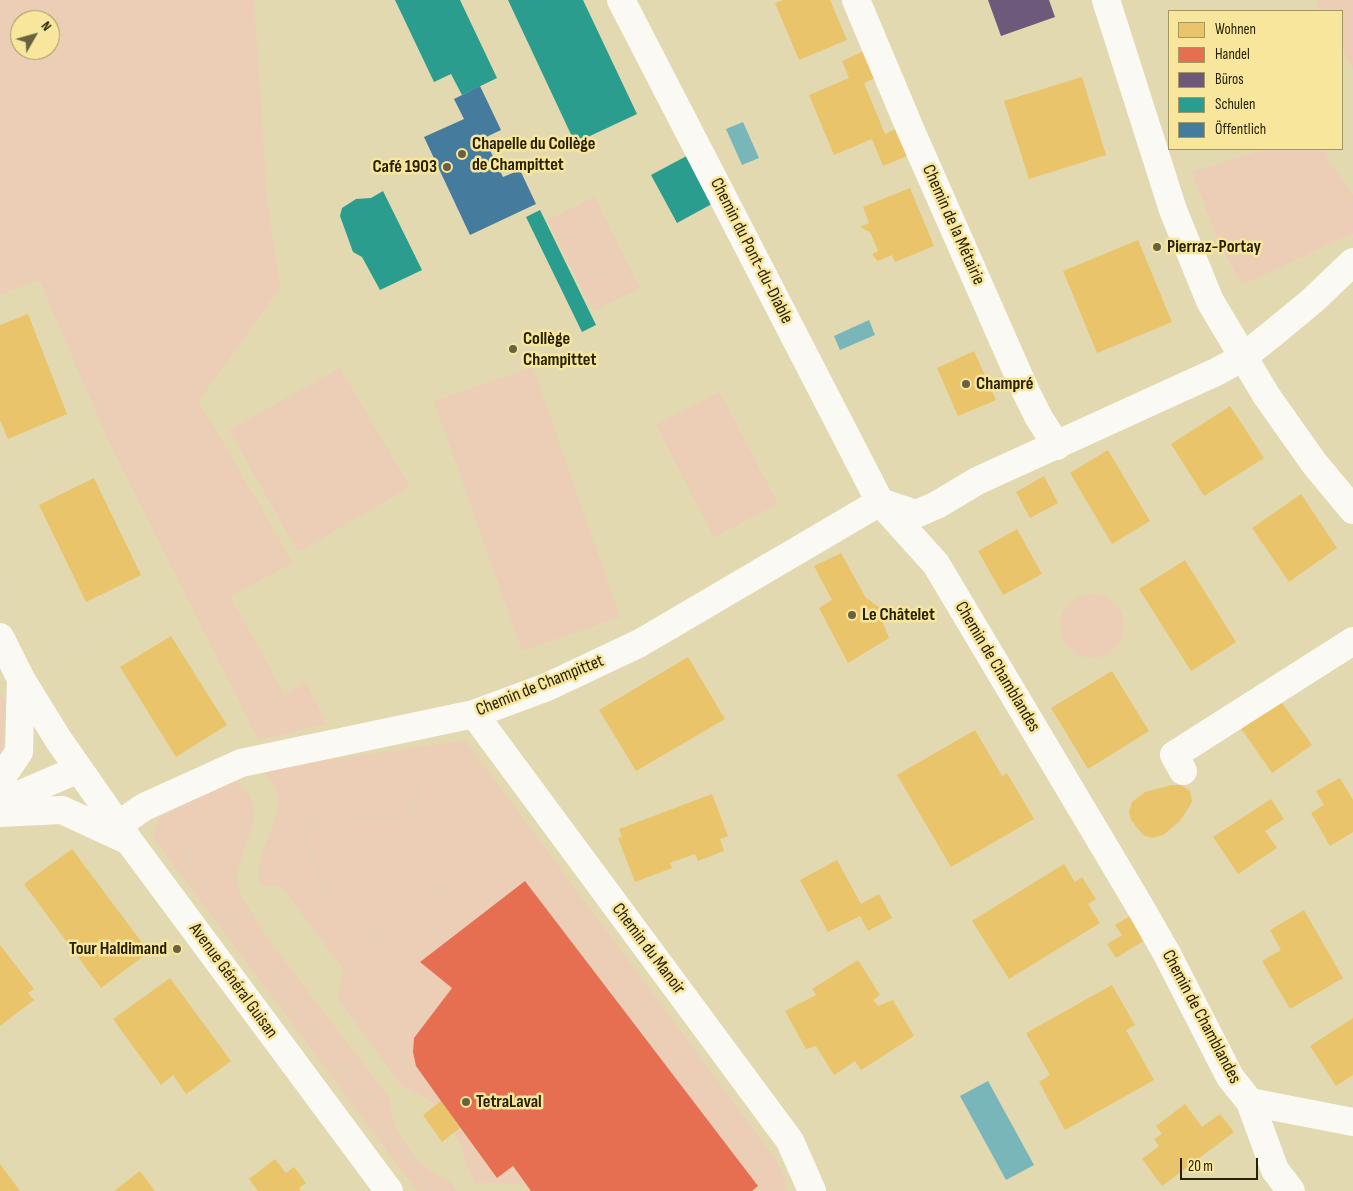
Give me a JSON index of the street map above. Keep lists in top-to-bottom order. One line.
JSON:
{"streets":{"street":["Chemin de la Métairie","Chemin du Pont-du-Diable","Chemin de Chamblandes","Chemin de Champittet","Chemin du Manoir","Avenue Général Guisan"]},"crossings":[["Chemin du Pont-du-Diable","Chemin de Chamblandes"],["Chemin du Pont-du-Diable","Chemin de Champittet"],["Chemin de Chamblandes","Chemin de Champittet"],["Chemin de Champittet","Chemin du Manoir"],["Chemin de Champittet","Avenue Général Guisan"]],"places":["Chapelle du Collège de Champittet","Café 1903","Pierraz-Portay","Collège Champittet","Champré","Le Châtelet","Tour Haldimand","TetraLaval"],"legend":["Wohnen","Handel","Büros","Schulen","Öffentlich"],"scale_bar":"20 m","north":"top right"}
